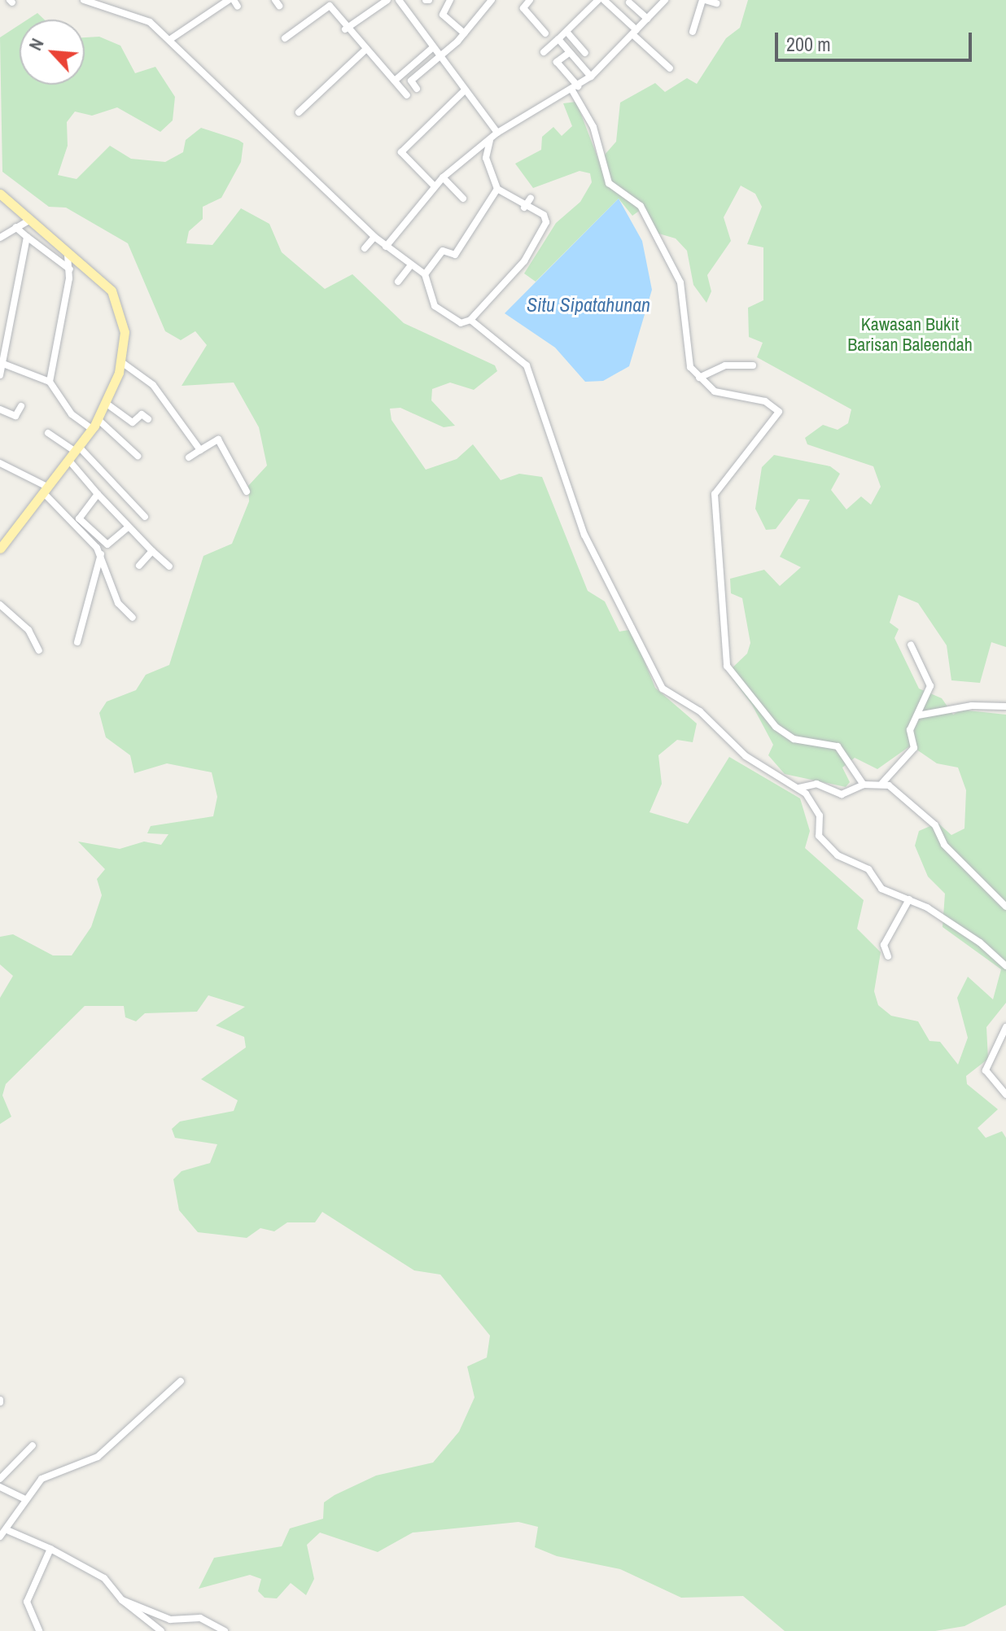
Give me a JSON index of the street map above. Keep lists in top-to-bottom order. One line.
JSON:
{"water":["Situ Sipatahunan"],"parks":["Kawasan Bukit Barisan Baleendah"],"scale_bar":"200 m","north":"top left"}
